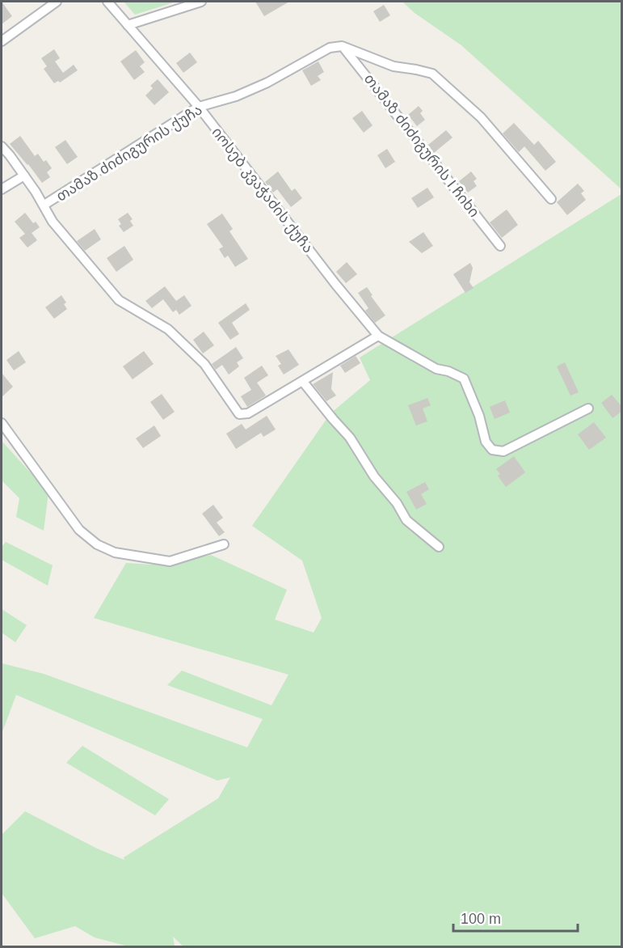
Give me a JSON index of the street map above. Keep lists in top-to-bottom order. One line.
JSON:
{"streets":{"street":["თამაზ ძიძიგურის I ჩიხი","თამაზ ძიძიგურის ქუჩა","იოსებ კვაჭაძის ქუჩა"]},"crossings":[["თამაზ ძიძიგურის I ჩიხი","თამაზ ძიძიგურის ქუჩა"],["თამაზ ძიძიგურის ქუჩა","იოსებ კვაჭაძის ქუჩა"]],"scale_bar":"100 m"}
